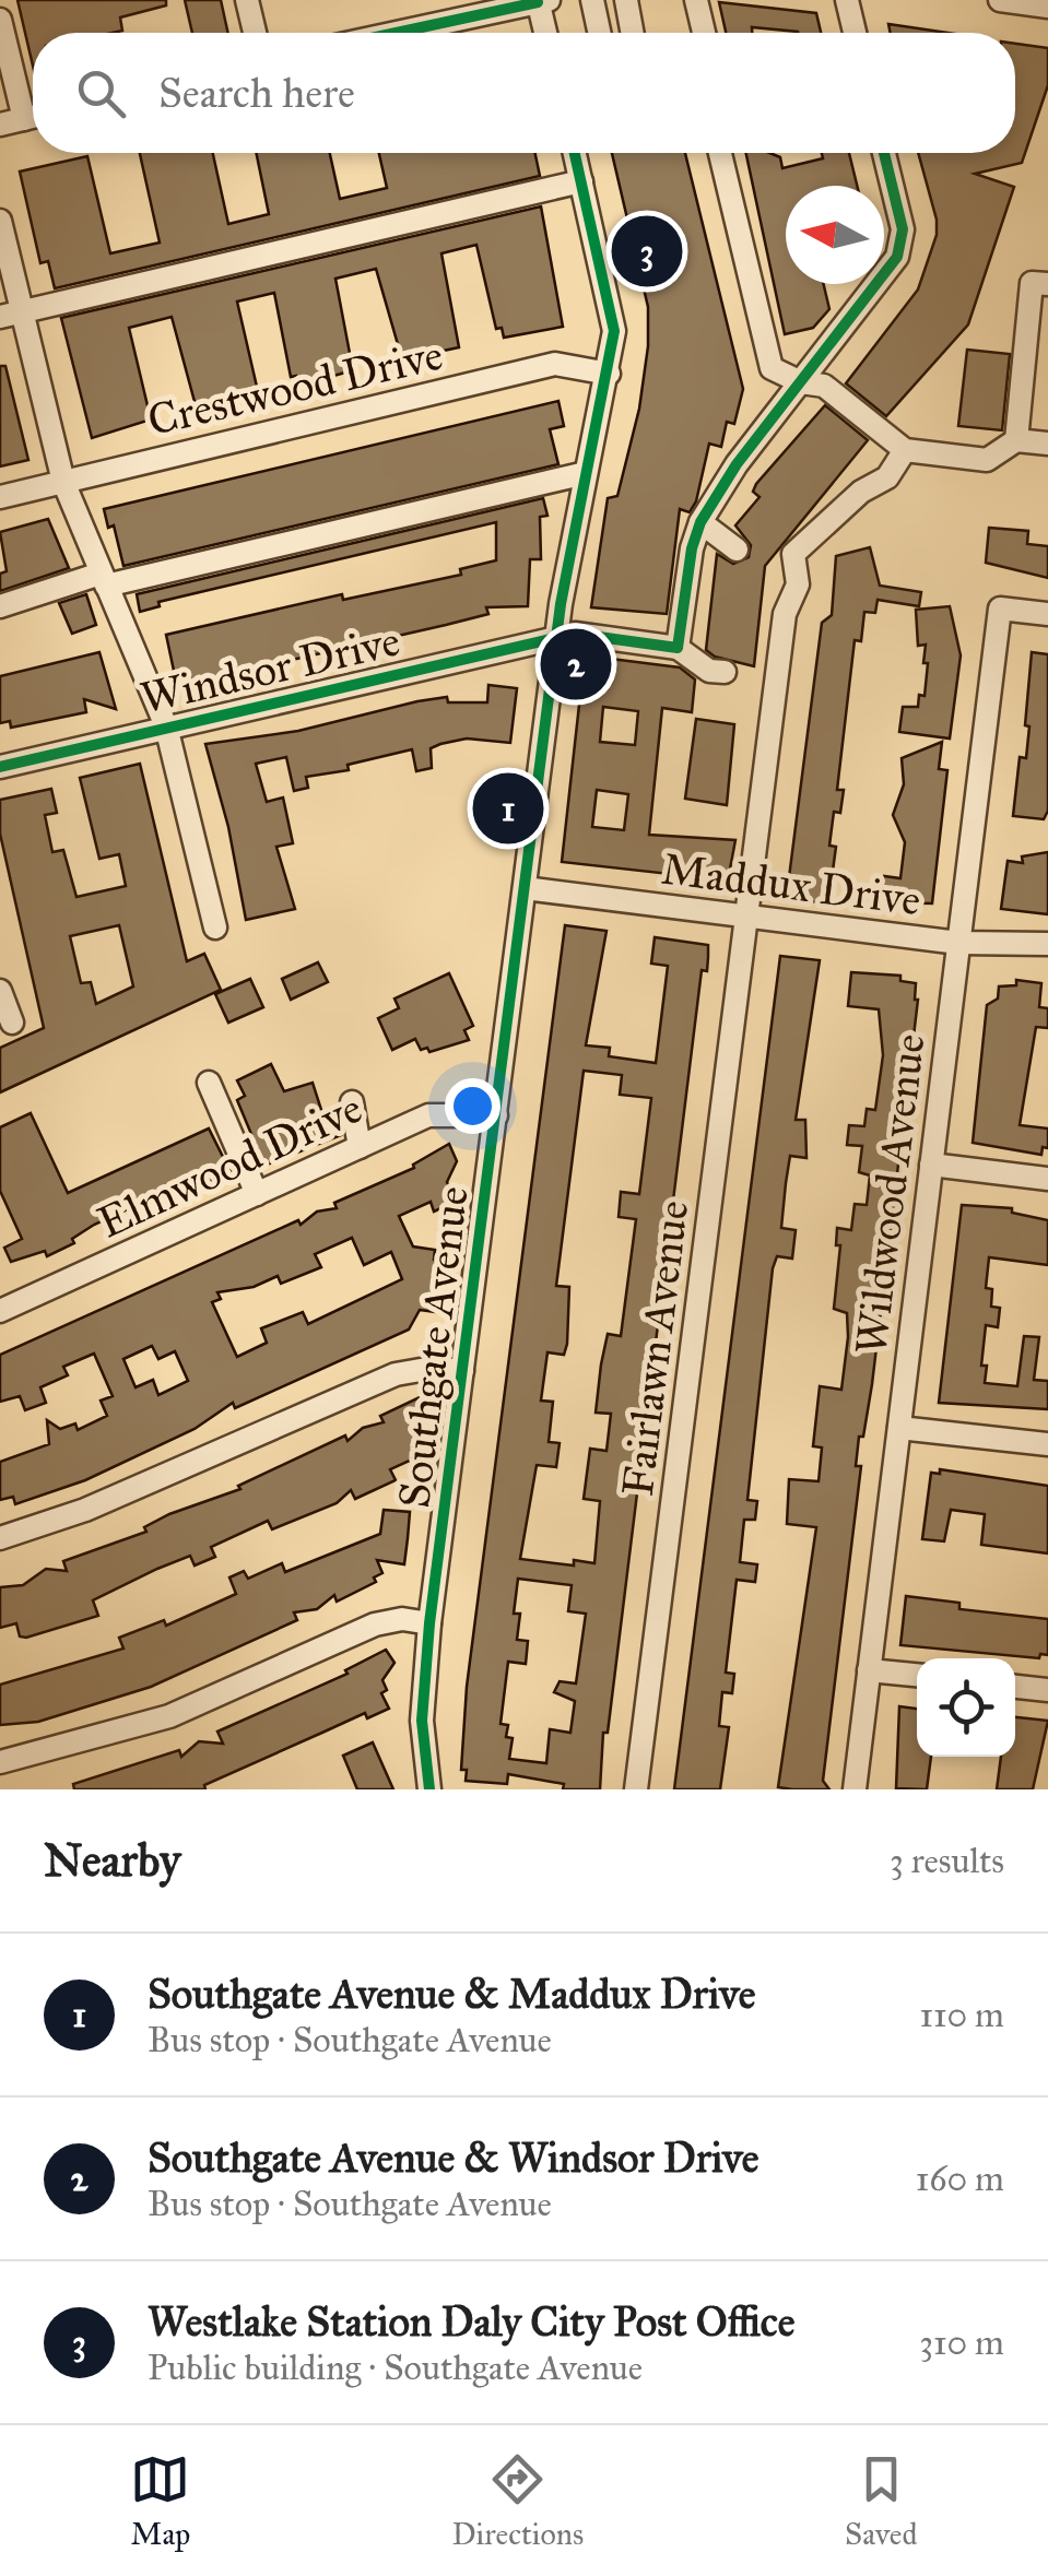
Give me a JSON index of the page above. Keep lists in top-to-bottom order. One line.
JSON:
{"streets":{"street":["Crestwood Drive","Windsor Drive","Maddux Drive","Elmwood Drive","Wildwood Avenue","Southgate Avenue","Fairlawn Avenue"]},"crossings":[["Crestwood Drive","Southgate Avenue"],["Windsor Drive","Southgate Avenue"],["Maddux Drive","Wildwood Avenue"],["Maddux Drive","Southgate Avenue"],["Maddux Drive","Fairlawn Avenue"],["Elmwood Drive","Southgate Avenue"]],"north":"left","page":{"search":"Search here","pins":["3","2","1"],"heading":["Nearby","3 results"],"list":[{"mark":"1","name":"Southgate Avenue & Maddux Drive","note":"Bus stop · Southgate Avenue","value":"110 m"},{"mark":"2","name":"Southgate Avenue & Windsor Drive","note":"Bus stop · Southgate Avenue","value":"160 m"},{"mark":"3","name":"Westlake Station Daly City Post Office","note":"Public building · Southgate Avenue","value":"310 m"}],"nav":["Map","Directions","Saved"]}}
